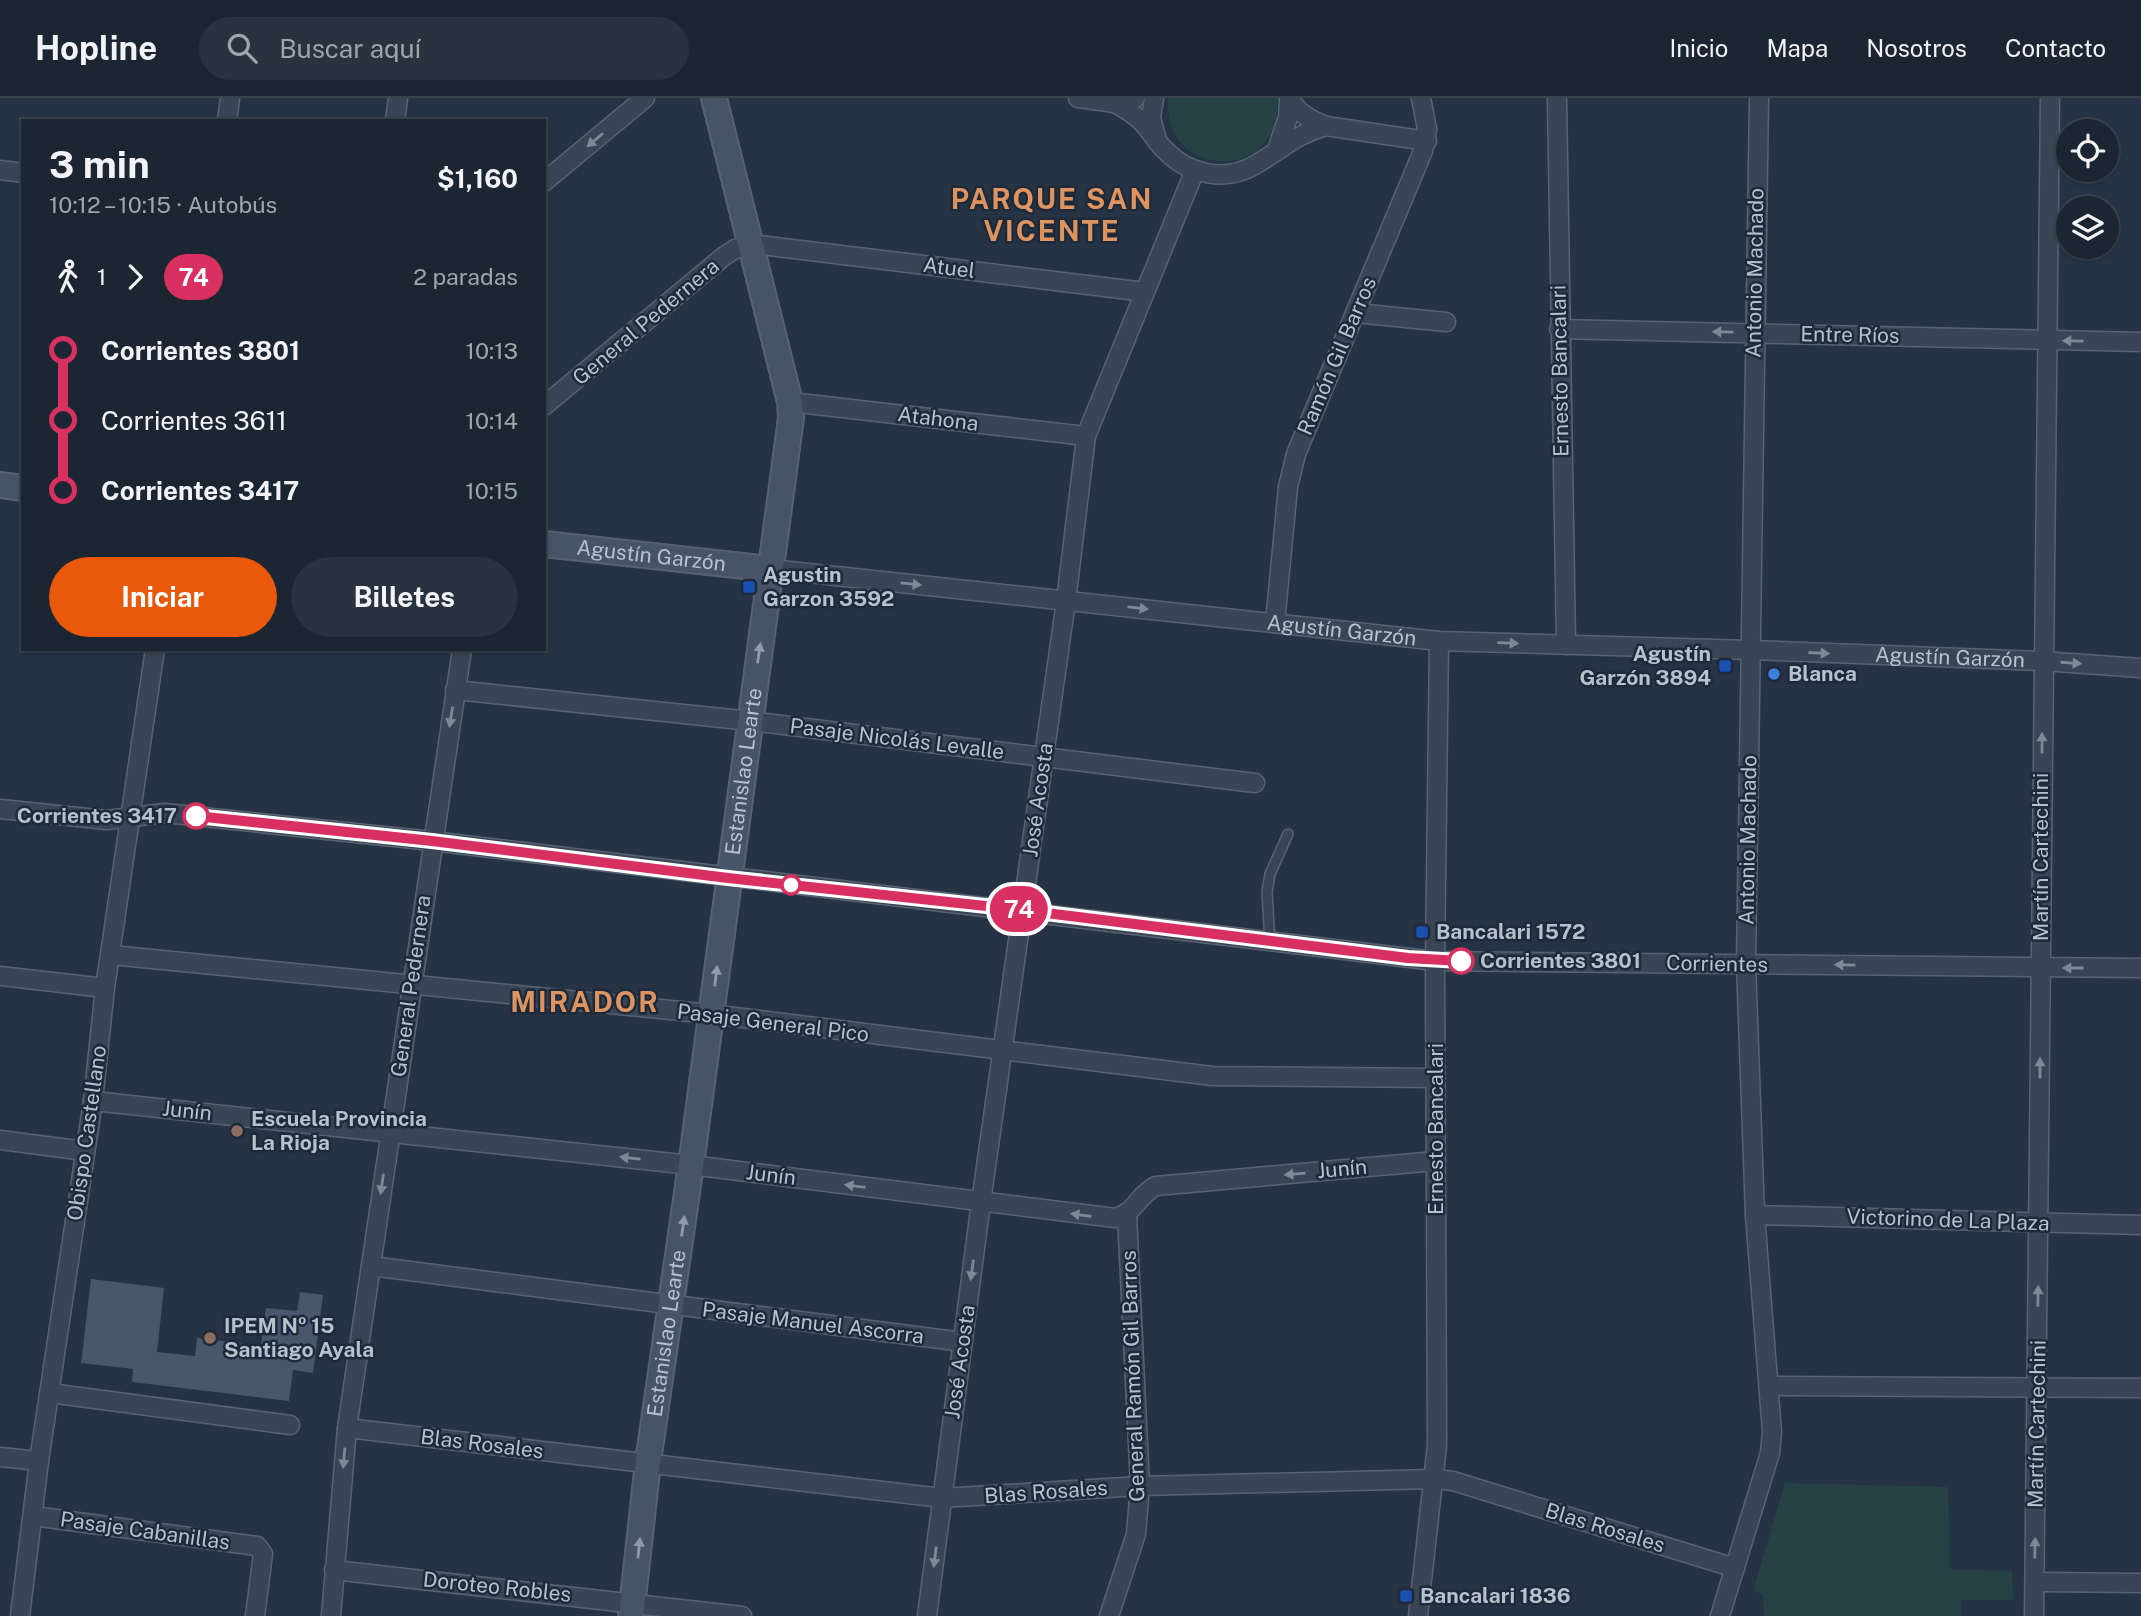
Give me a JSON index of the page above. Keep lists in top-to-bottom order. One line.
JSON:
{"streets":{"main road":["Agustín Garzón","Estanislao Learte"],"street":["Atuel","Antonio Machado","General Pedernera","Entre Ríos","Ramón Gil Barros","Ernesto Bancalari","Atahona","Pasaje Nicolás Levalle","José Acosta","Martín Cartechini","Corrientes","Pasaje General Pico","Junín","Obispo Castellano","Victorino de La Plaza","Pasaje Manuel Ascorra","General Ramón Gil Barros","Blas Rosales","Pasaje Cabanillas","Doroteo Robles"]},"crossings":[["Atuel","General Pedernera"],["Atuel","Estanislao Learte"],["Atuel","José Acosta"],["Antonio Machado","Entre Ríos"],["Antonio Machado","Agustín Garzón"],["Antonio Machado","Corrientes"],["Antonio Machado","Victorino de La Plaza"],["Antonio Machado","Blas Rosales"],["General Pedernera","Pasaje Nicolás Levalle"],["General Pedernera","Estanislao Learte"],["General Pedernera","Corrientes"],["General Pedernera","Pasaje General Pico"],["General Pedernera","Junín"],["General Pedernera","Pasaje Manuel Ascorra"],["General Pedernera","Blas Rosales"],["General Pedernera","Doroteo Robles"],["Entre Ríos","Ernesto Bancalari"],["Entre Ríos","Martín Cartechini"],["Ramón Gil Barros","Agustín Garzón"],["Ernesto Bancalari","Agustín Garzón"],["Ernesto Bancalari","Corrientes"],["Ernesto Bancalari","Pasaje General Pico"],["Ernesto Bancalari","Junín"],["Ernesto Bancalari","Blas Rosales"],["Atahona","Estanislao Learte"],["Atahona","José Acosta"],["Agustín Garzón","Estanislao Learte"],["Agustín Garzón","José Acosta"],["Agustín Garzón","Martín Cartechini"],["Pasaje Nicolás Levalle","Estanislao Learte"],["Pasaje Nicolás Levalle","José Acosta"],["Estanislao Learte","Corrientes"],["Estanislao Learte","Pasaje General Pico"],["Estanislao Learte","Junín"],["Estanislao Learte","Pasaje Manuel Ascorra"],["Estanislao Learte","Blas Rosales"],["Estanislao Learte","Doroteo Robles"],["José Acosta","Corrientes"],["José Acosta","Pasaje General Pico"],["José Acosta","Junín"],["José Acosta","Pasaje Manuel Ascorra"],["José Acosta","Blas Rosales"],["Martín Cartechini","Corrientes"],["Martín Cartechini","Victorino de La Plaza"],["Corrientes","Obispo Castellano"],["Pasaje General Pico","Obispo Castellano"],["Junín","Obispo Castellano"],["Junín","General Ramón Gil Barros"],["Obispo Castellano","Pasaje Cabanillas"],["General Ramón Gil Barros","Blas Rosales"]],"one_way":["Entre Ríos","Agustín Garzón","Estanislao Learte","Martín Cartechini","Junín"],"districts":["PARQUE SAN VICENTE","MIRADOR"],"places":{"transit":["Agustin Garzon 3592","Agustín Garzón 3894","Bancalari 1572","Bancalari 1836"],"other":["Blanca","Corrientes 3417","Corrientes 3801","Escuela Provincia La Rioja","IPEM Nº 15 Santiago Ayala"]},"lines":["bus line 74"],"page":{"header":"Hopline","search":"Buscar aquí","nav":["Inicio","Mapa","Nosotros","Contacto"],"on_map":"74","heading":["3 min","10:12 – 10:15 · Autobús","$1,160"],"legs":["1","74","2 paradas"],"list":[{"name":"Corrientes 3801","value":"10:13"},{"name":"Corrientes 3611","value":"10:14"},{"name":"Corrientes 3417","value":"10:15"}],"buttons":["Iniciar","Billetes"]}}
